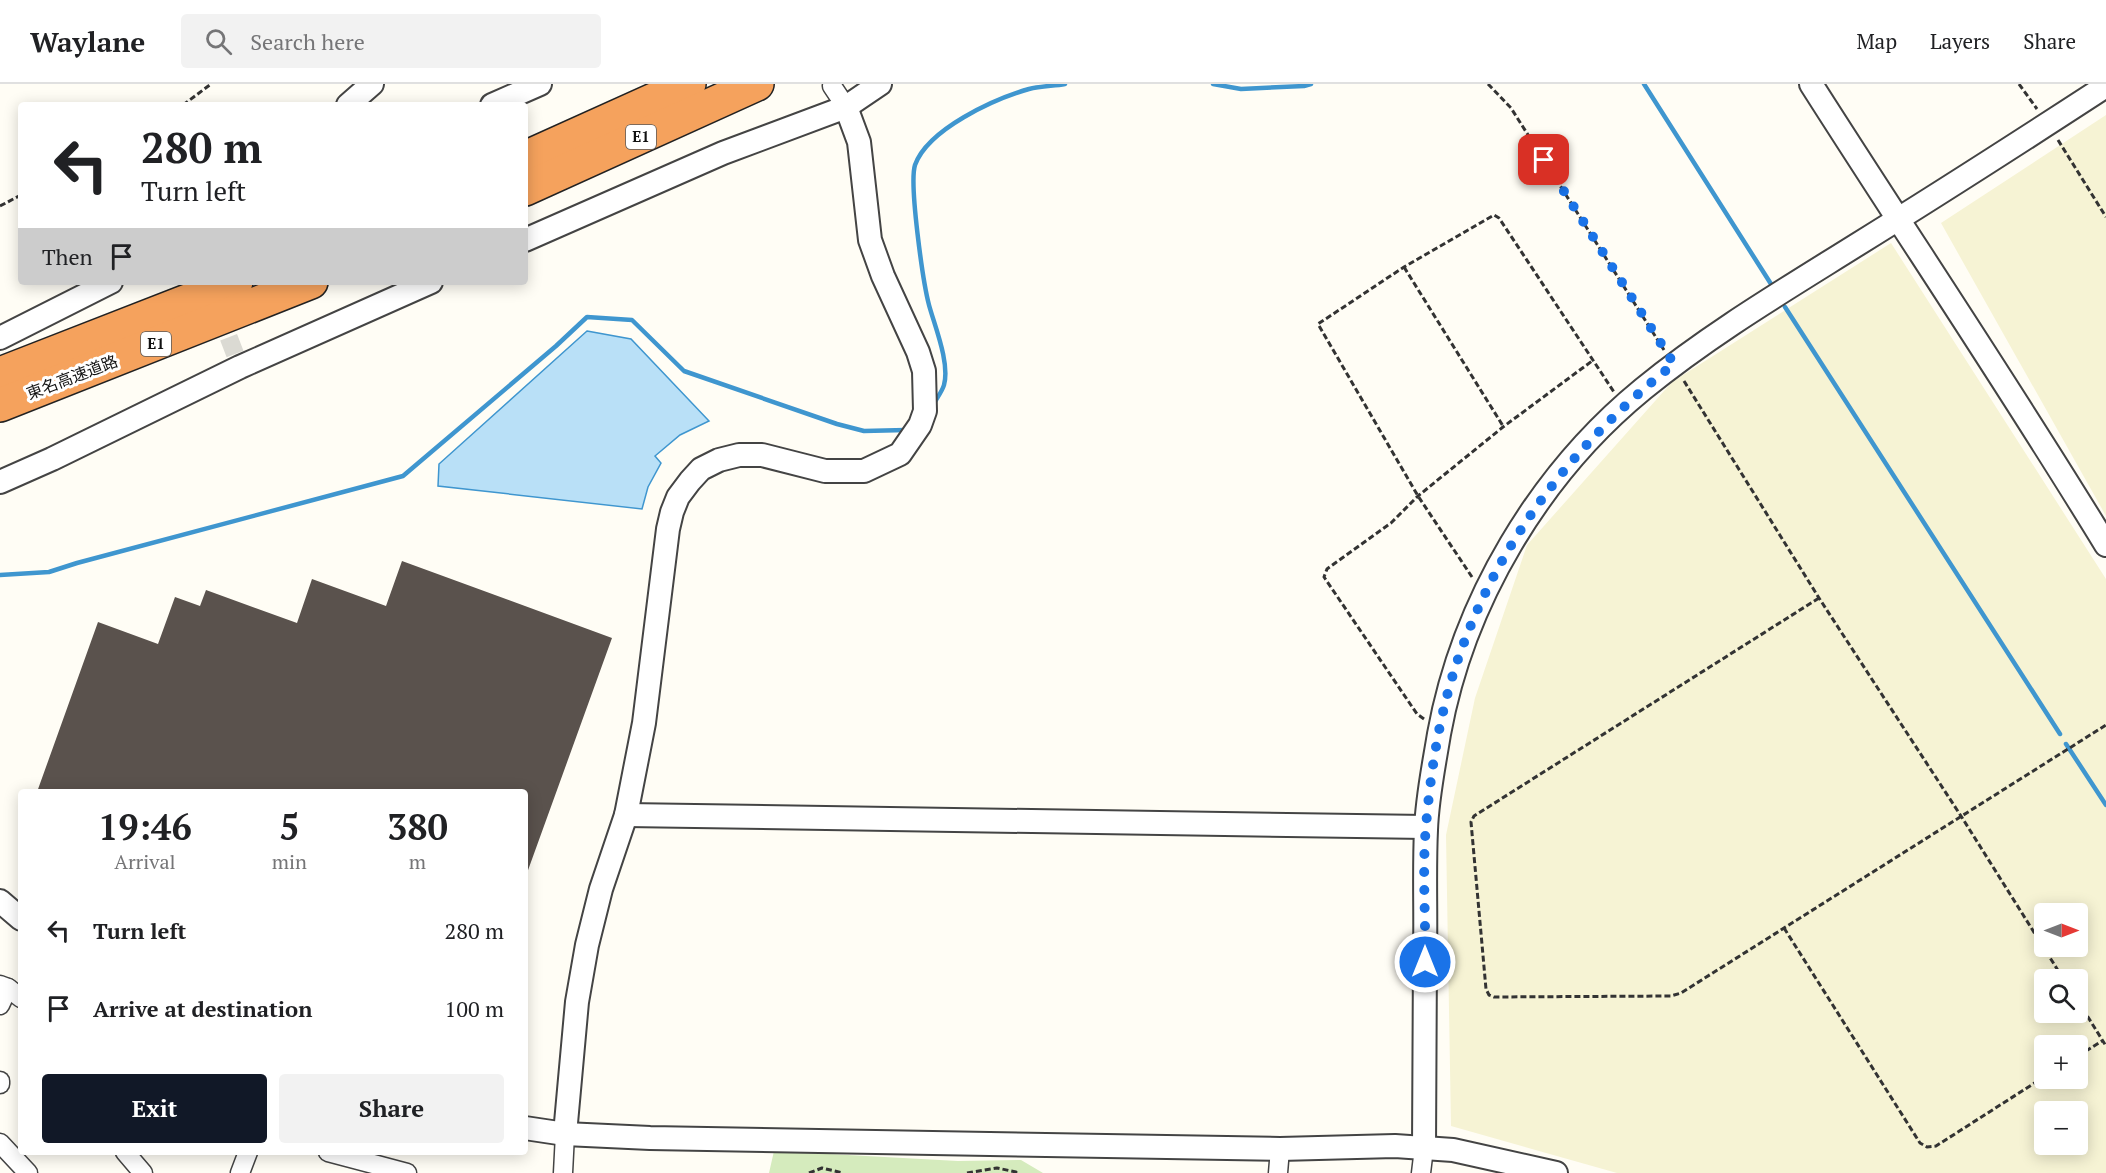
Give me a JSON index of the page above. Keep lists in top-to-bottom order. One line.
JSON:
{"streets":{"highway":["E1","東名高速道路"]},"north":"right","page":{"header":"Waylane","search":"Search here","nav":["Map","Layers","Share"],"turn":["280 m","Turn left"],"then":"Then","eta":["19:46","Arrival","5","min","380","m"],"list":[{"name":"Turn left","value":"280 m"},{"name":"Arrive at destination","value":"100 m"}],"map_buttons":["+","−"],"buttons":["Exit","Share"]}}
